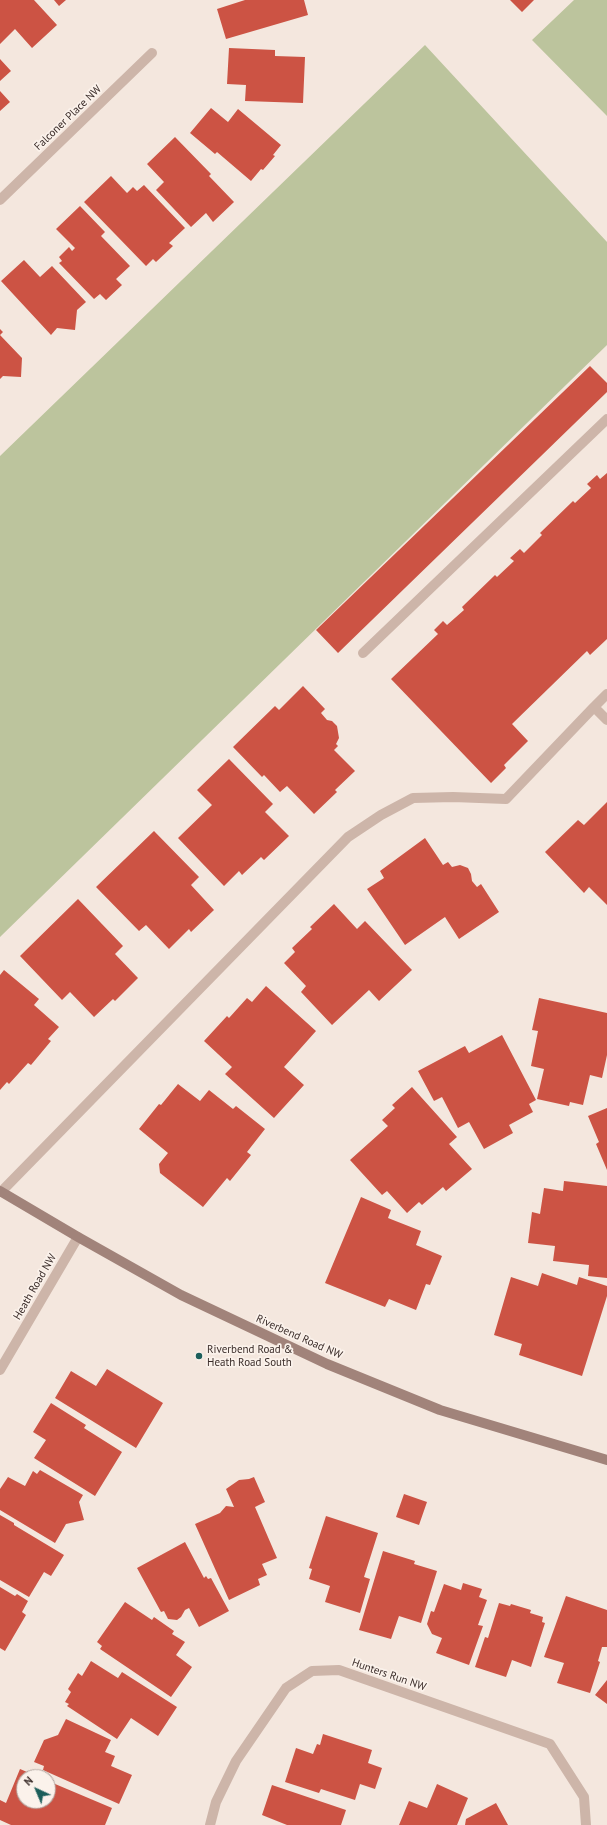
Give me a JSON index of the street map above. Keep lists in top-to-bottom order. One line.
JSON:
{"streets":{"main road":["Riverbend Road NW"],"street":["Falconer Place NW","Heath Road NW","Hunters Run NW"]},"crossings":[["Heath Road NW","Riverbend Road NW"]],"places":["Riverbend Road & Heath Road South"],"north":"top left"}
